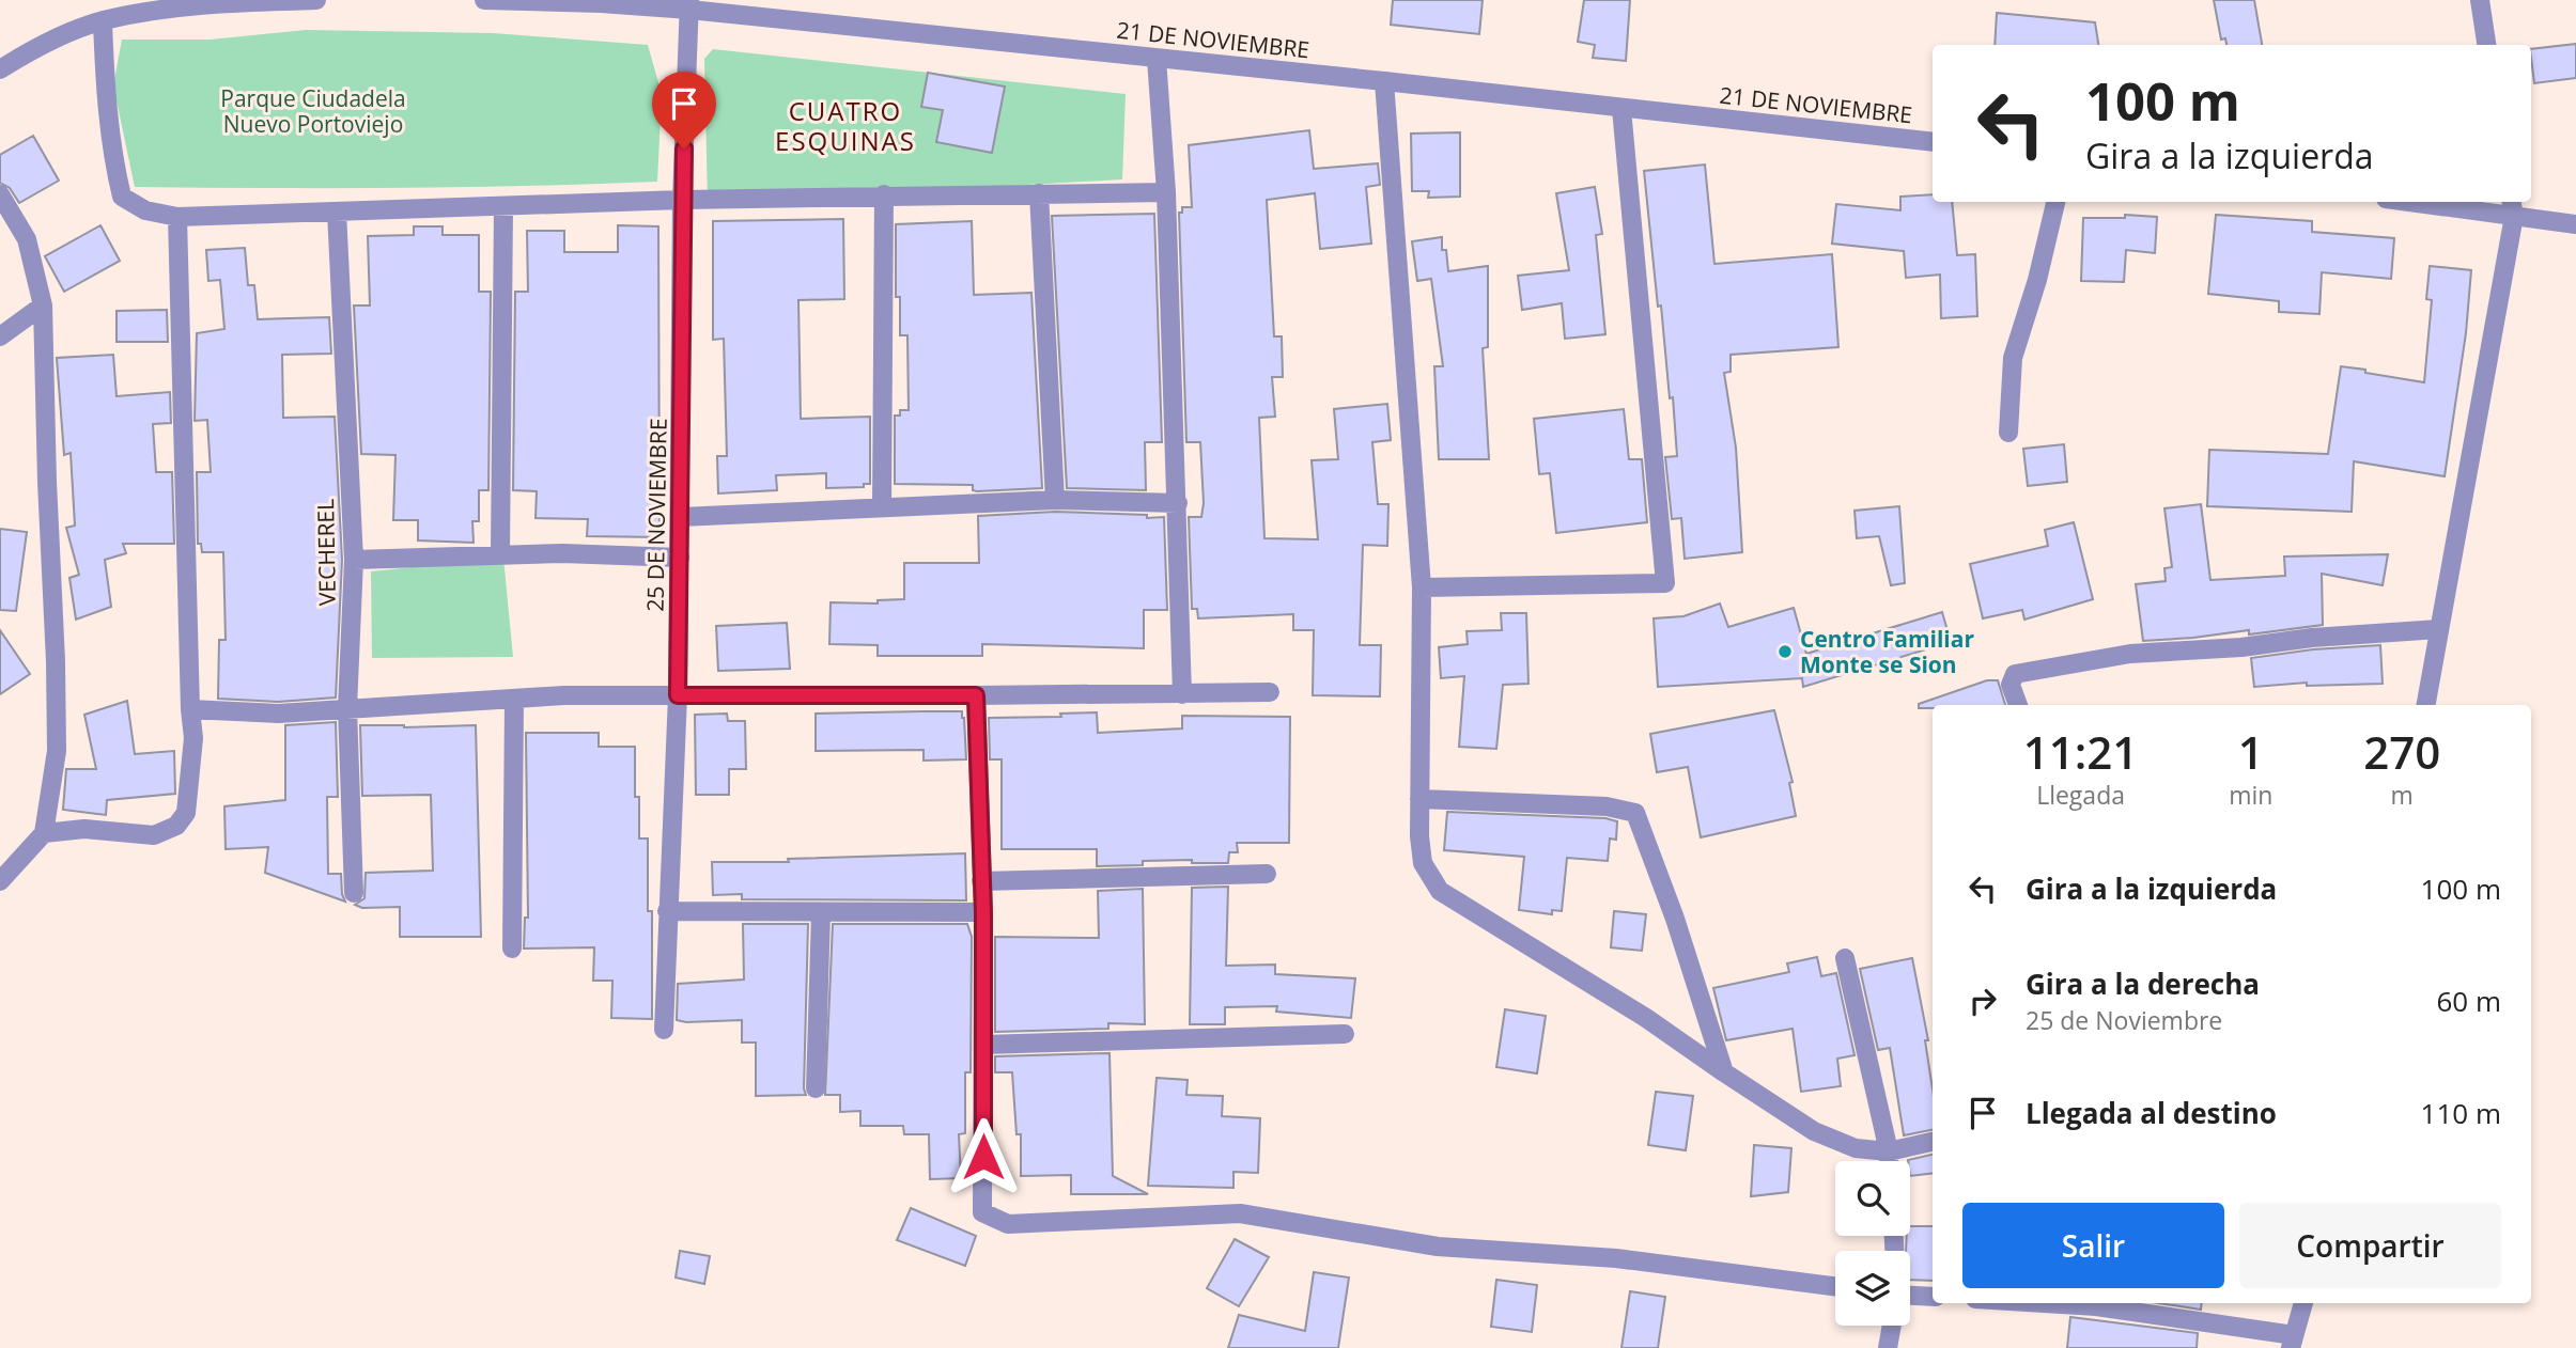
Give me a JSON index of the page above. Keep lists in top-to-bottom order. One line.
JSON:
{"streets":{"street":["21 DE NOVIEMBRE","25 DE NOVIEMBRE","VECHEREL"]},"crossings":[["21 DE NOVIEMBRE","25 DE NOVIEMBRE"]],"districts":["CUATRO ESQUINAS"],"parks":["Parque Ciudadela Nuevo Portoviejo"],"places":["Centro Familiar Monte se Sion"],"page":{"turn":["100 m","Gira a la izquierda"],"eta":["11:21","Llegada","1","min","270","m"],"list":[{"name":"Gira a la izquierda","value":"100 m"},{"name":"Gira a la derecha","note":"25 de Noviembre","value":"60 m"},{"name":"Llegada al destino","value":"110 m"}],"buttons":["Salir","Compartir"]}}
